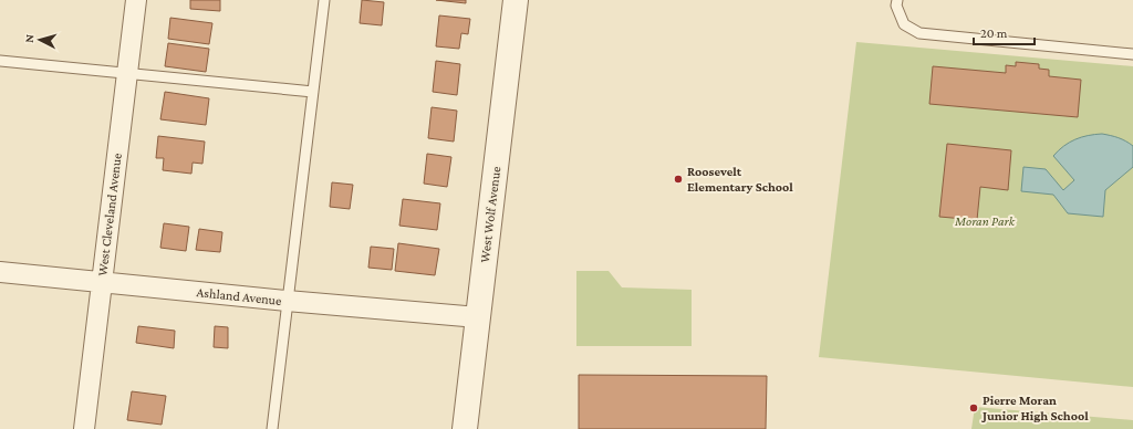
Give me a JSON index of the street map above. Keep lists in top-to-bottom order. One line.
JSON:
{"streets":{"street":["West Cleveland Avenue","West Wolf Avenue","Ashland Avenue"]},"crossings":[["West Cleveland Avenue","Ashland Avenue"],["West Wolf Avenue","Ashland Avenue"]],"parks":["Moran Park"],"places":["Roosevelt Elementary School","Pierre Moran Junior High School"],"scale_bar":"20 m","north":"left"}
